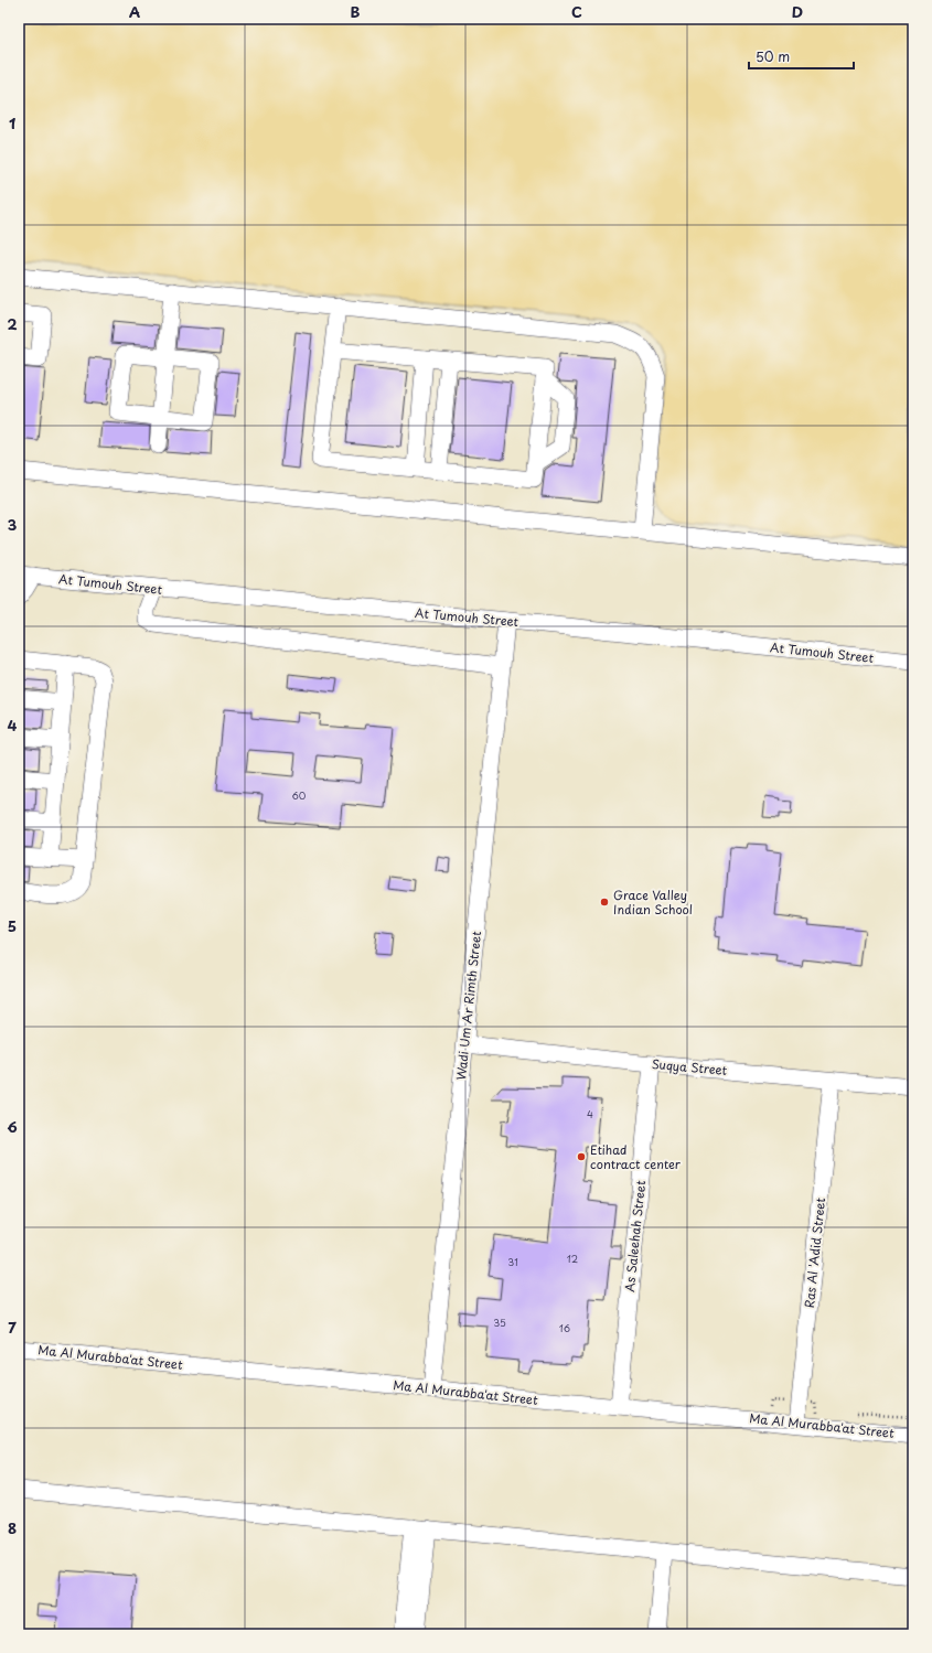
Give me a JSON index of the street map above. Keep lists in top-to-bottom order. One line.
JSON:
{"streets":{"street":["At Tumouh Street","Wadi Um Ar Rimth Street","Suqya Street","As Saleehah Street","Ras Al 'Adid Street","Ma Al Murabba'at Street"]},"crossings":[["At Tumouh Street","Wadi Um Ar Rimth Street"],["Wadi Um Ar Rimth Street","Suqya Street"],["Wadi Um Ar Rimth Street","Ma Al Murabba'at Street"],["Suqya Street","As Saleehah Street"],["Suqya Street","Ras Al 'Adid Street"],["As Saleehah Street","Ma Al Murabba'at Street"],["Ras Al 'Adid Street","Ma Al Murabba'at Street"]],"places":["Grace Valley Indian School","Etihad contract center"],"house_numbers":["60","4","12","31","35","16"],"scale_bar":"50 m","grid":{"columns":["A","B","C","D"],"rows":["1","2","3","4","5","6","7","8"]}}
